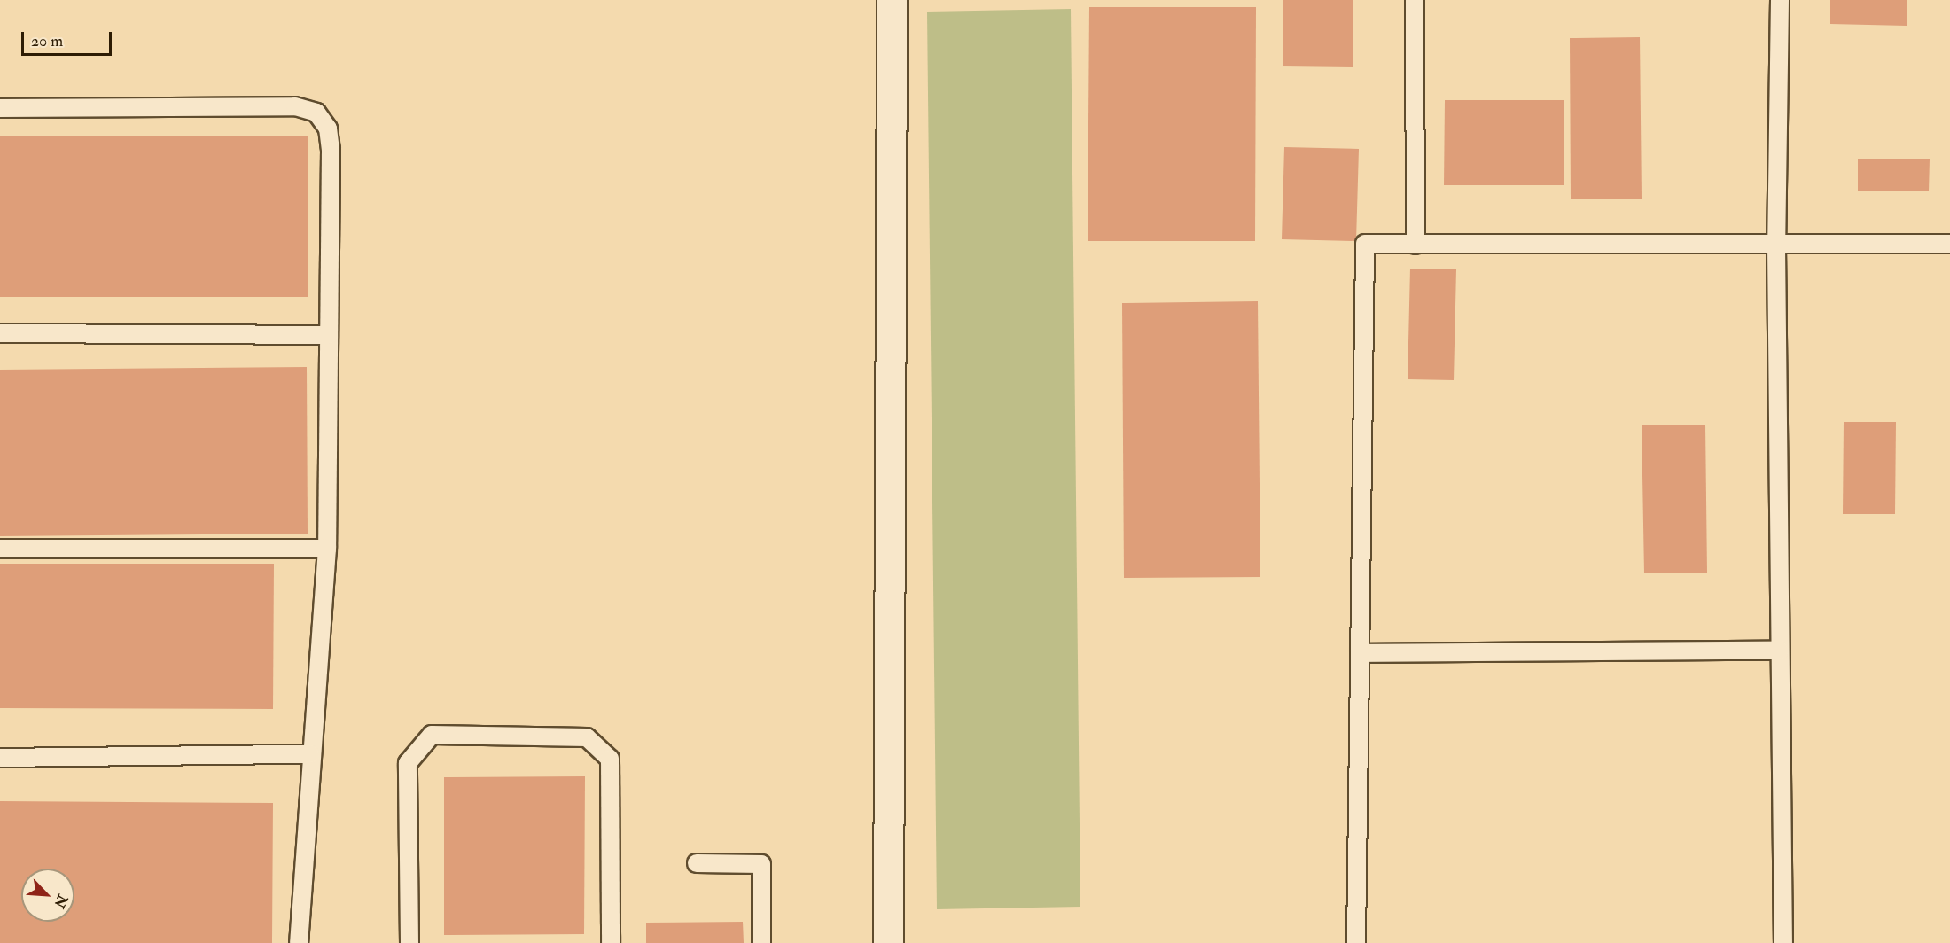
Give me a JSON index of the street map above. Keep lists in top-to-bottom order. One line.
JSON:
{"scale_bar":"20 m","north":"bottom right"}
